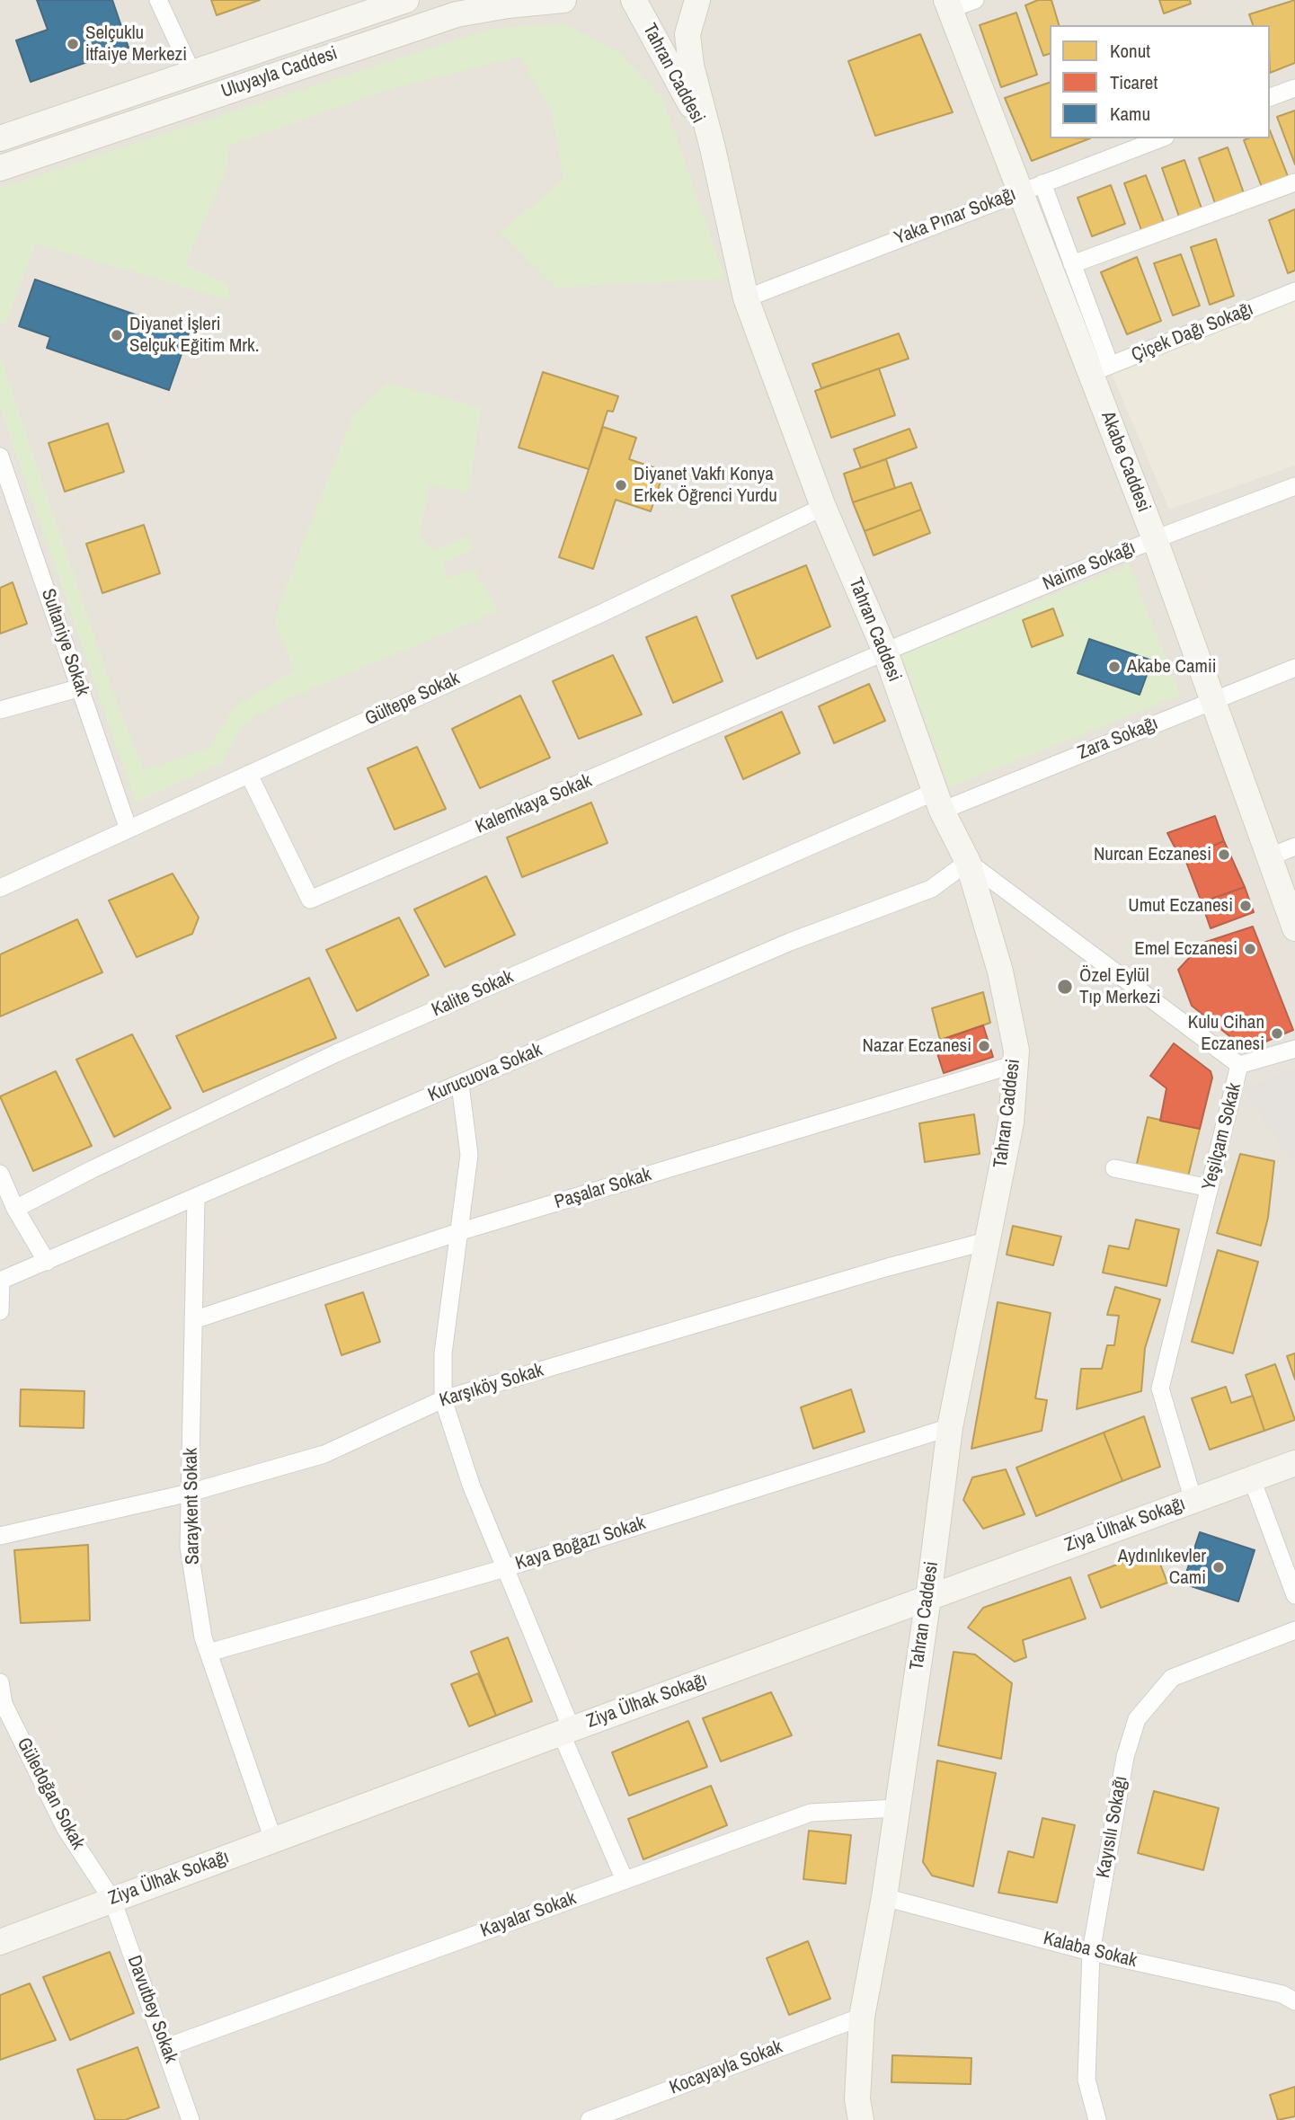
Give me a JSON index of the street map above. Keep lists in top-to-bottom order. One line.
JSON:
{"streets":{"street":["Uluyayla Caddesi","Tahran Caddesi","Yaka Pınar Sokağı","Çiçek Dağı Sokağı","Akabe Caddesi","Naime Sokağı","Sultaniye Sokak","Gültepe Sokak","Zara Sokağı","Kalemkaya Sokak","Kalite Sokak","Kurucuova Sokak","Yeşilçam Sokak","Paşalar Sokak","Karşıköy Sokak","Saraykent Sokak","Ziya Ülhak Sokağı","Kaya Boğazı Sokak","Güledoğan Sokak","Kayısılı Sokağı","Kayalar Sokak","Kalaba Sokak","Davutbey Sokak","Kocayayla Sokak"]},"crossings":[["Tahran Caddesi","Yaka Pınar Sokağı"],["Tahran Caddesi","Naime Sokağı"],["Tahran Caddesi","Gültepe Sokak"],["Tahran Caddesi","Zara Sokağı"],["Tahran Caddesi","Kalemkaya Sokak"],["Tahran Caddesi","Kalite Sokak"],["Tahran Caddesi","Kurucuova Sokak"],["Tahran Caddesi","Yeşilçam Sokak"],["Tahran Caddesi","Paşalar Sokak"],["Tahran Caddesi","Karşıköy Sokak"],["Tahran Caddesi","Ziya Ülhak Sokağı"],["Tahran Caddesi","Kaya Boğazı Sokak"],["Tahran Caddesi","Kayalar Sokak"],["Tahran Caddesi","Kalaba Sokak"],["Tahran Caddesi","Kocayayla Sokak"],["Yaka Pınar Sokağı","Akabe Caddesi"],["Çiçek Dağı Sokağı","Akabe Caddesi"],["Akabe Caddesi","Naime Sokağı"],["Akabe Caddesi","Zara Sokağı"],["Naime Sokağı","Kalemkaya Sokak"],["Sultaniye Sokak","Gültepe Sokak"],["Gültepe Sokak","Kalemkaya Sokak"],["Zara Sokağı","Kalite Sokak"],["Kurucuova Sokak","Yeşilçam Sokak"],["Kurucuova Sokak","Saraykent Sokak"],["Yeşilçam Sokak","Ziya Ülhak Sokağı"],["Paşalar Sokak","Saraykent Sokak"],["Karşıköy Sokak","Saraykent Sokak"],["Saraykent Sokak","Ziya Ülhak Sokağı"],["Saraykent Sokak","Kaya Boğazı Sokak"],["Ziya Ülhak Sokağı","Güledoğan Sokak"],["Ziya Ülhak Sokağı","Davutbey Sokak"],["Güledoğan Sokak","Davutbey Sokak"],["Kayısılı Sokağı","Kalaba Sokak"],["Kayalar Sokak","Davutbey Sokak"]],"places":["Selçuklu İtfaiye Merkezi","Diyanet İşleri Selçuk Eğitim Mrk.","Diyanet Vakfı Konya Erkek Öğrenci Yurdu","Akabe Camii","Nurcan Eczanesi","Umut Eczanesi","Emel Eczanesi","Özel Eylül Tıp Merkezi","Kulu Cihan Eczanesi","Nazar Eczanesi","Aydınlıkevler Cami"],"legend":["Konut","Ticaret","Kamu"]}
